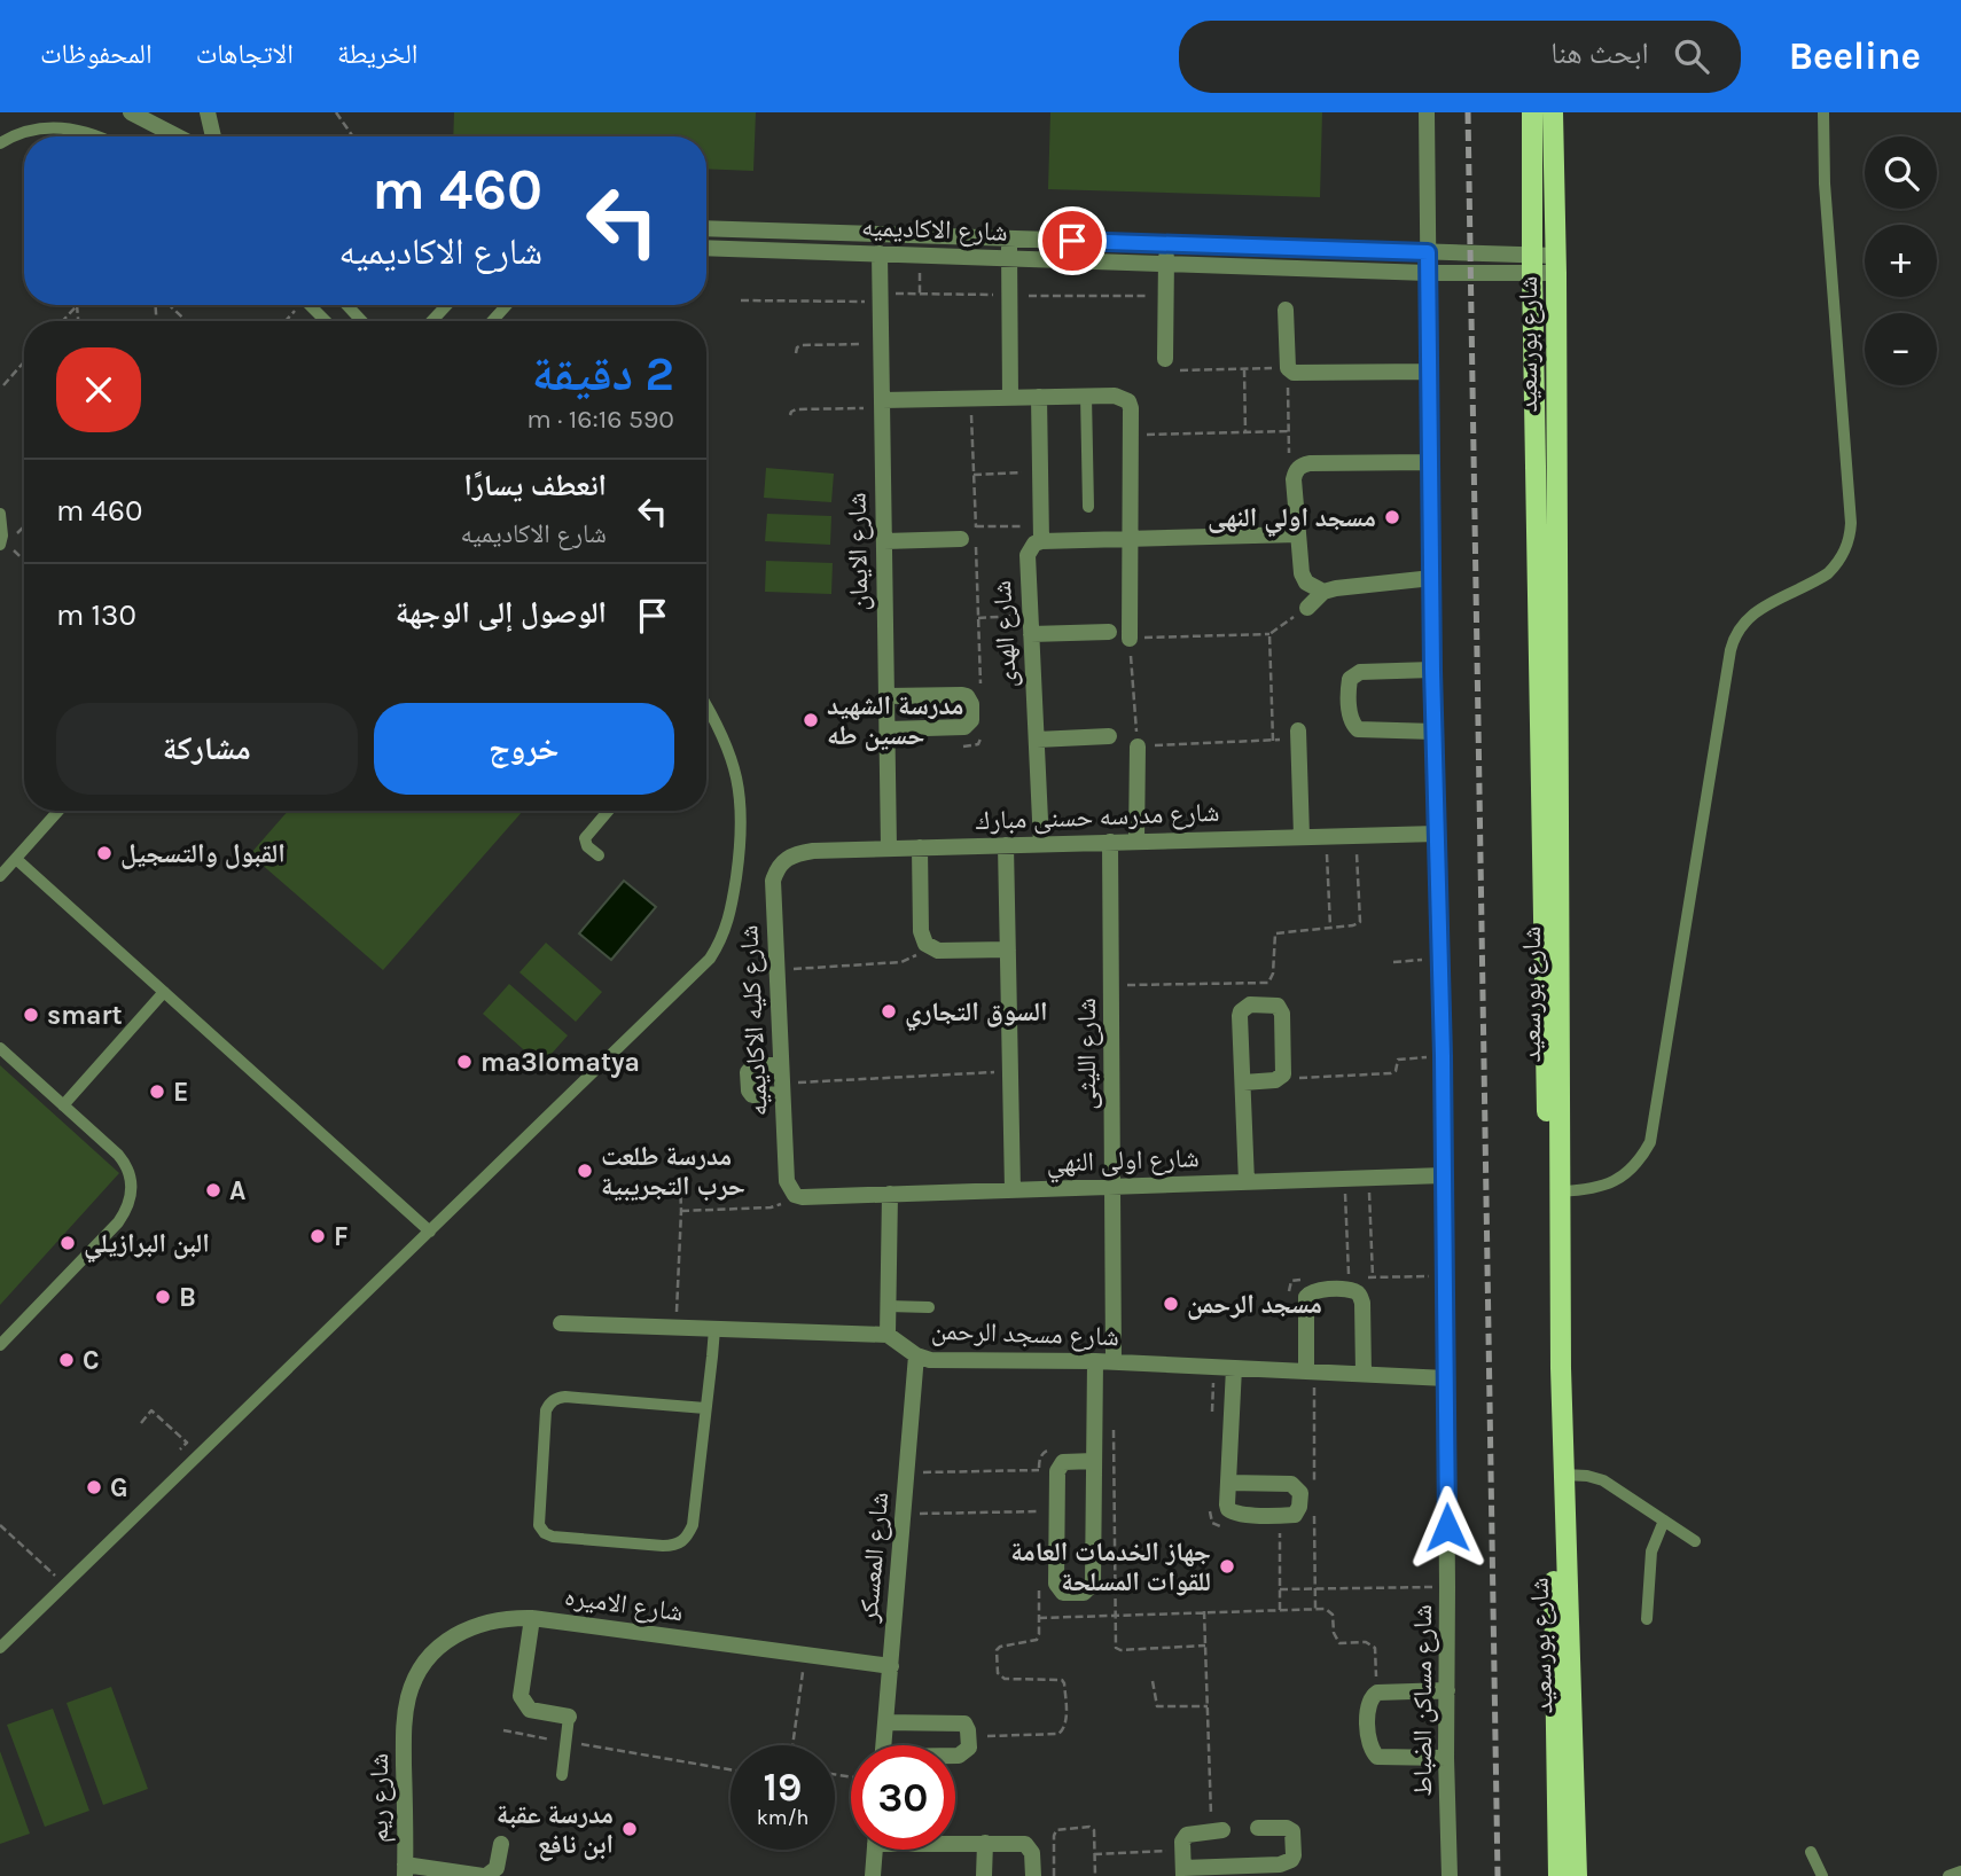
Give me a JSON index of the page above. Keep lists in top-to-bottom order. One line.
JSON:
{"streets":{"main road":["شارع بورسعيد"],"street":["شارع الاكاديميه","شارع الايمان","شارع الهدى","شارع مدرسه حسنى مبارك","شارع كليه الاكاديميه","شارع الليثى","شارع اولى النهي","شارع مسجد الرحمن","شارع المعسكر","شارع الاميره","شارع مساكن الضباط","شارع ريم"]},"crossings":[["شارع الاكاديميه","شارع بورسعيد"],["شارع الاكاديميه","شارع الايمان"],["شارع الاكاديميه","شارع مساكن الضباط"],["شارع الايمان","شارع مدرسه حسنى مبارك"],["شارع الهدى","شارع مدرسه حسنى مبارك"],["شارع مدرسه حسنى مبارك","شارع كليه الاكاديميه"],["شارع مدرسه حسنى مبارك","شارع الليثى"],["شارع مدرسه حسنى مبارك","شارع مساكن الضباط"],["شارع كليه الاكاديميه","شارع اولى النهي"],["شارع الليثى","شارع اولى النهي"],["شارع الليثى","شارع مسجد الرحمن"],["شارع اولى النهي","شارع مساكن الضباط"],["شارع مسجد الرحمن","شارع المعسكر"],["شارع مسجد الرحمن","شارع مساكن الضباط"],["شارع المعسكر","شارع الاميره"],["شارع الاميره","شارع ريم"]],"places":["مسجد اولي النهى","مدرسة الشهيد حسين طه","القبول والتسجيل","السوق التجاري","smart","ma3lomatya","E","مدرسة طلعت حرب التجريبية","A","F","البن البرازيلي","B","مسجد الرحمن","C","G","جهاز الخدمات العامة للقوات المسلحة","مدرسة عقبة ابن نافع"],"page":{"header":"Beeline","search":"ابحث هنا","nav":["الخريطة","الاتجاهات","المحفوظات"],"map_buttons":["+","−"],"turn":["460 m","شارع الاكاديميه"],"heading":["2 دقيقة","590 m · 16:16"],"list":[{"name":"انعطف يسارًا","note":"شارع الاكاديميه","value":"460 m"},{"name":"الوصول إلى الوجهة","value":"130 m"}],"buttons":["خروج","مشاركة"],"speed":"19 km/h","limit":"30"}}
